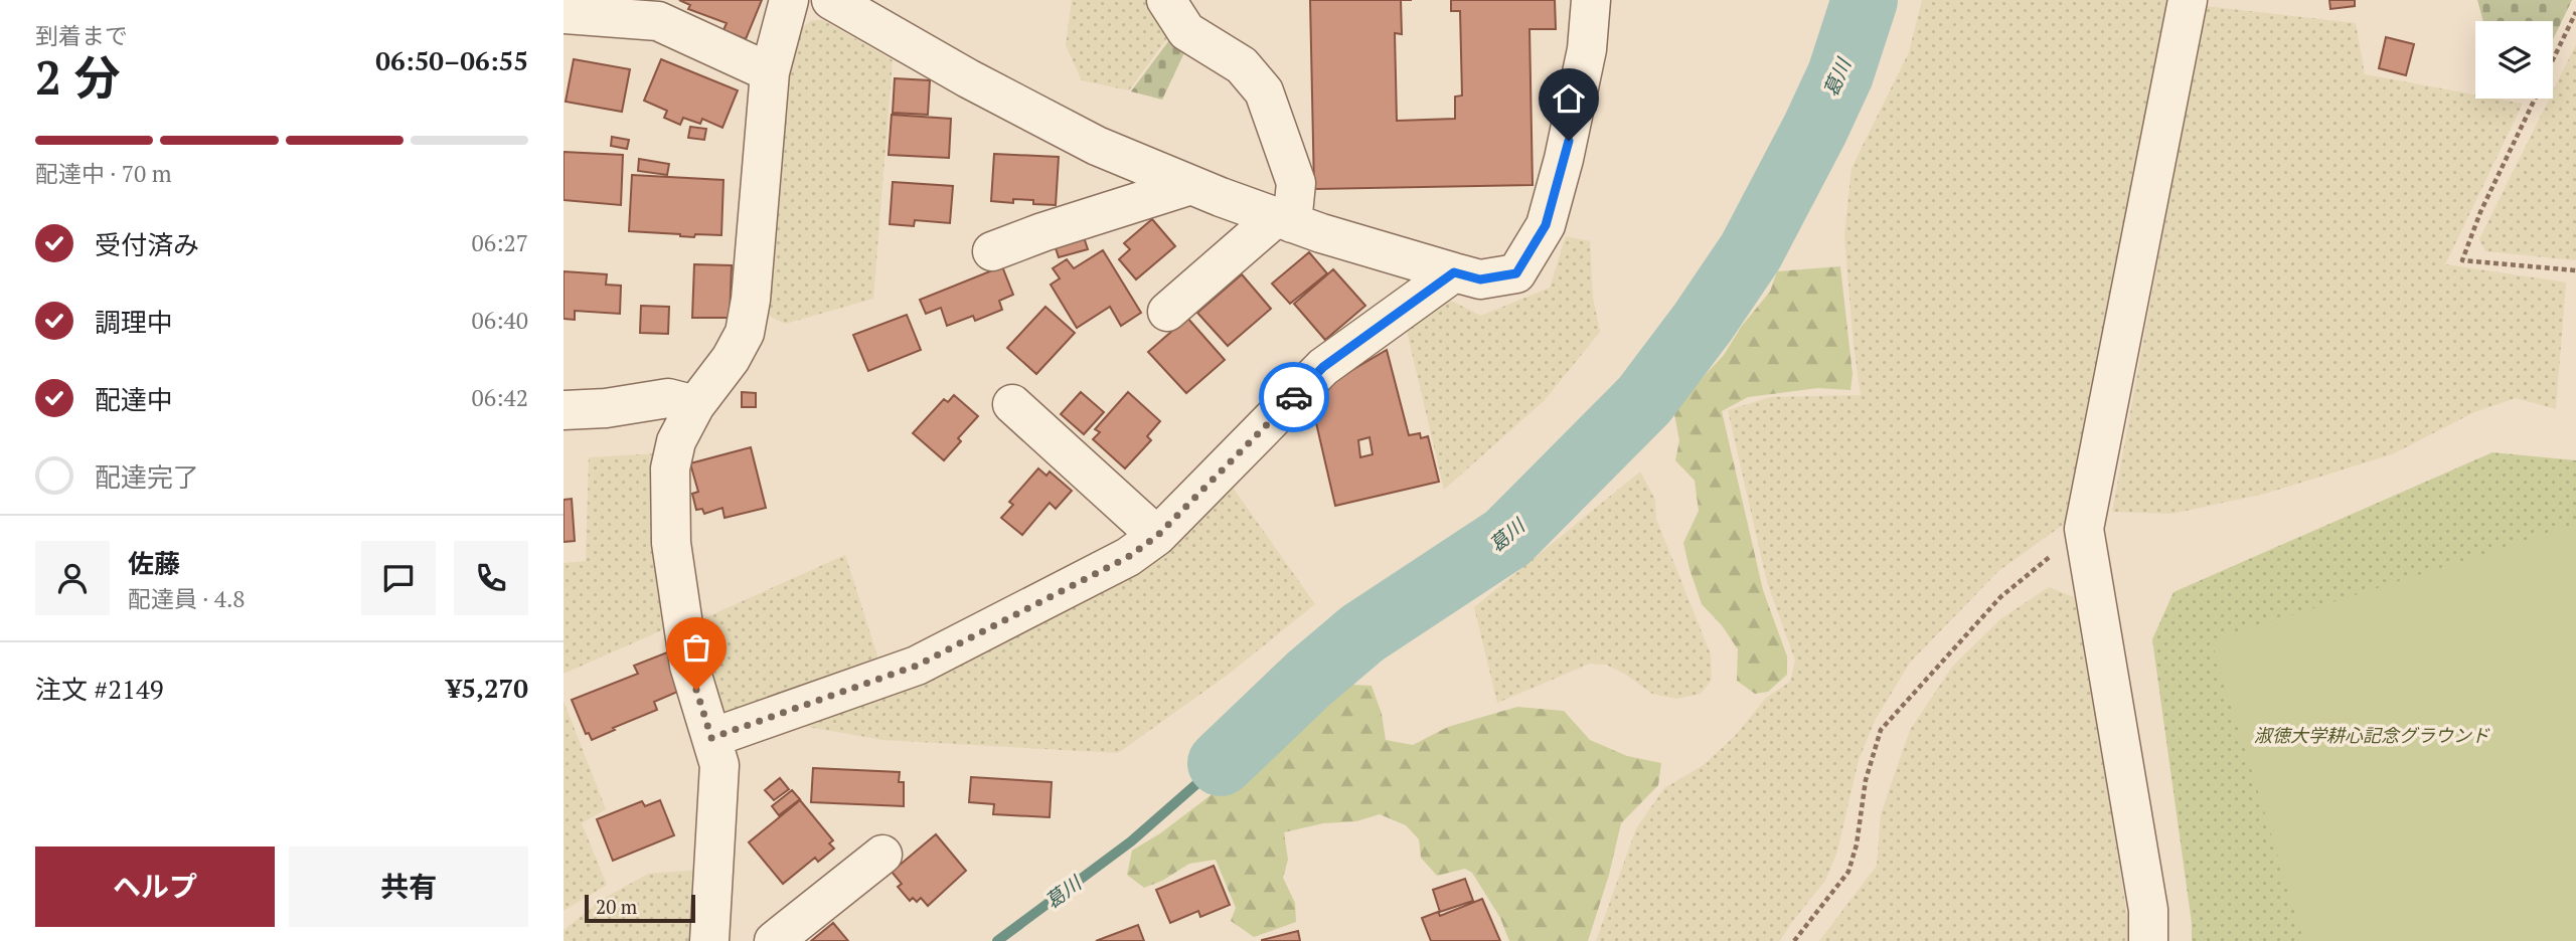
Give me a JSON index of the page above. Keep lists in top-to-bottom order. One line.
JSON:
{"water":["葛川"],"parks":["淑徳大学耕心記念グラウンド"],"scale_bar":"20 m","page":{"heading":["2 分","到着まで","06:50–06:55"],"panel":["佐藤","配達員 · 4.8","注文 #2149","¥5,270"],"bar":"配達中 · 70 m","list":[["受付済み","06:27"],["調理中","06:40"],["配達中","06:42"],"配達完了"],"buttons":["ヘルプ","共有"],"scale":"20 m"}}
